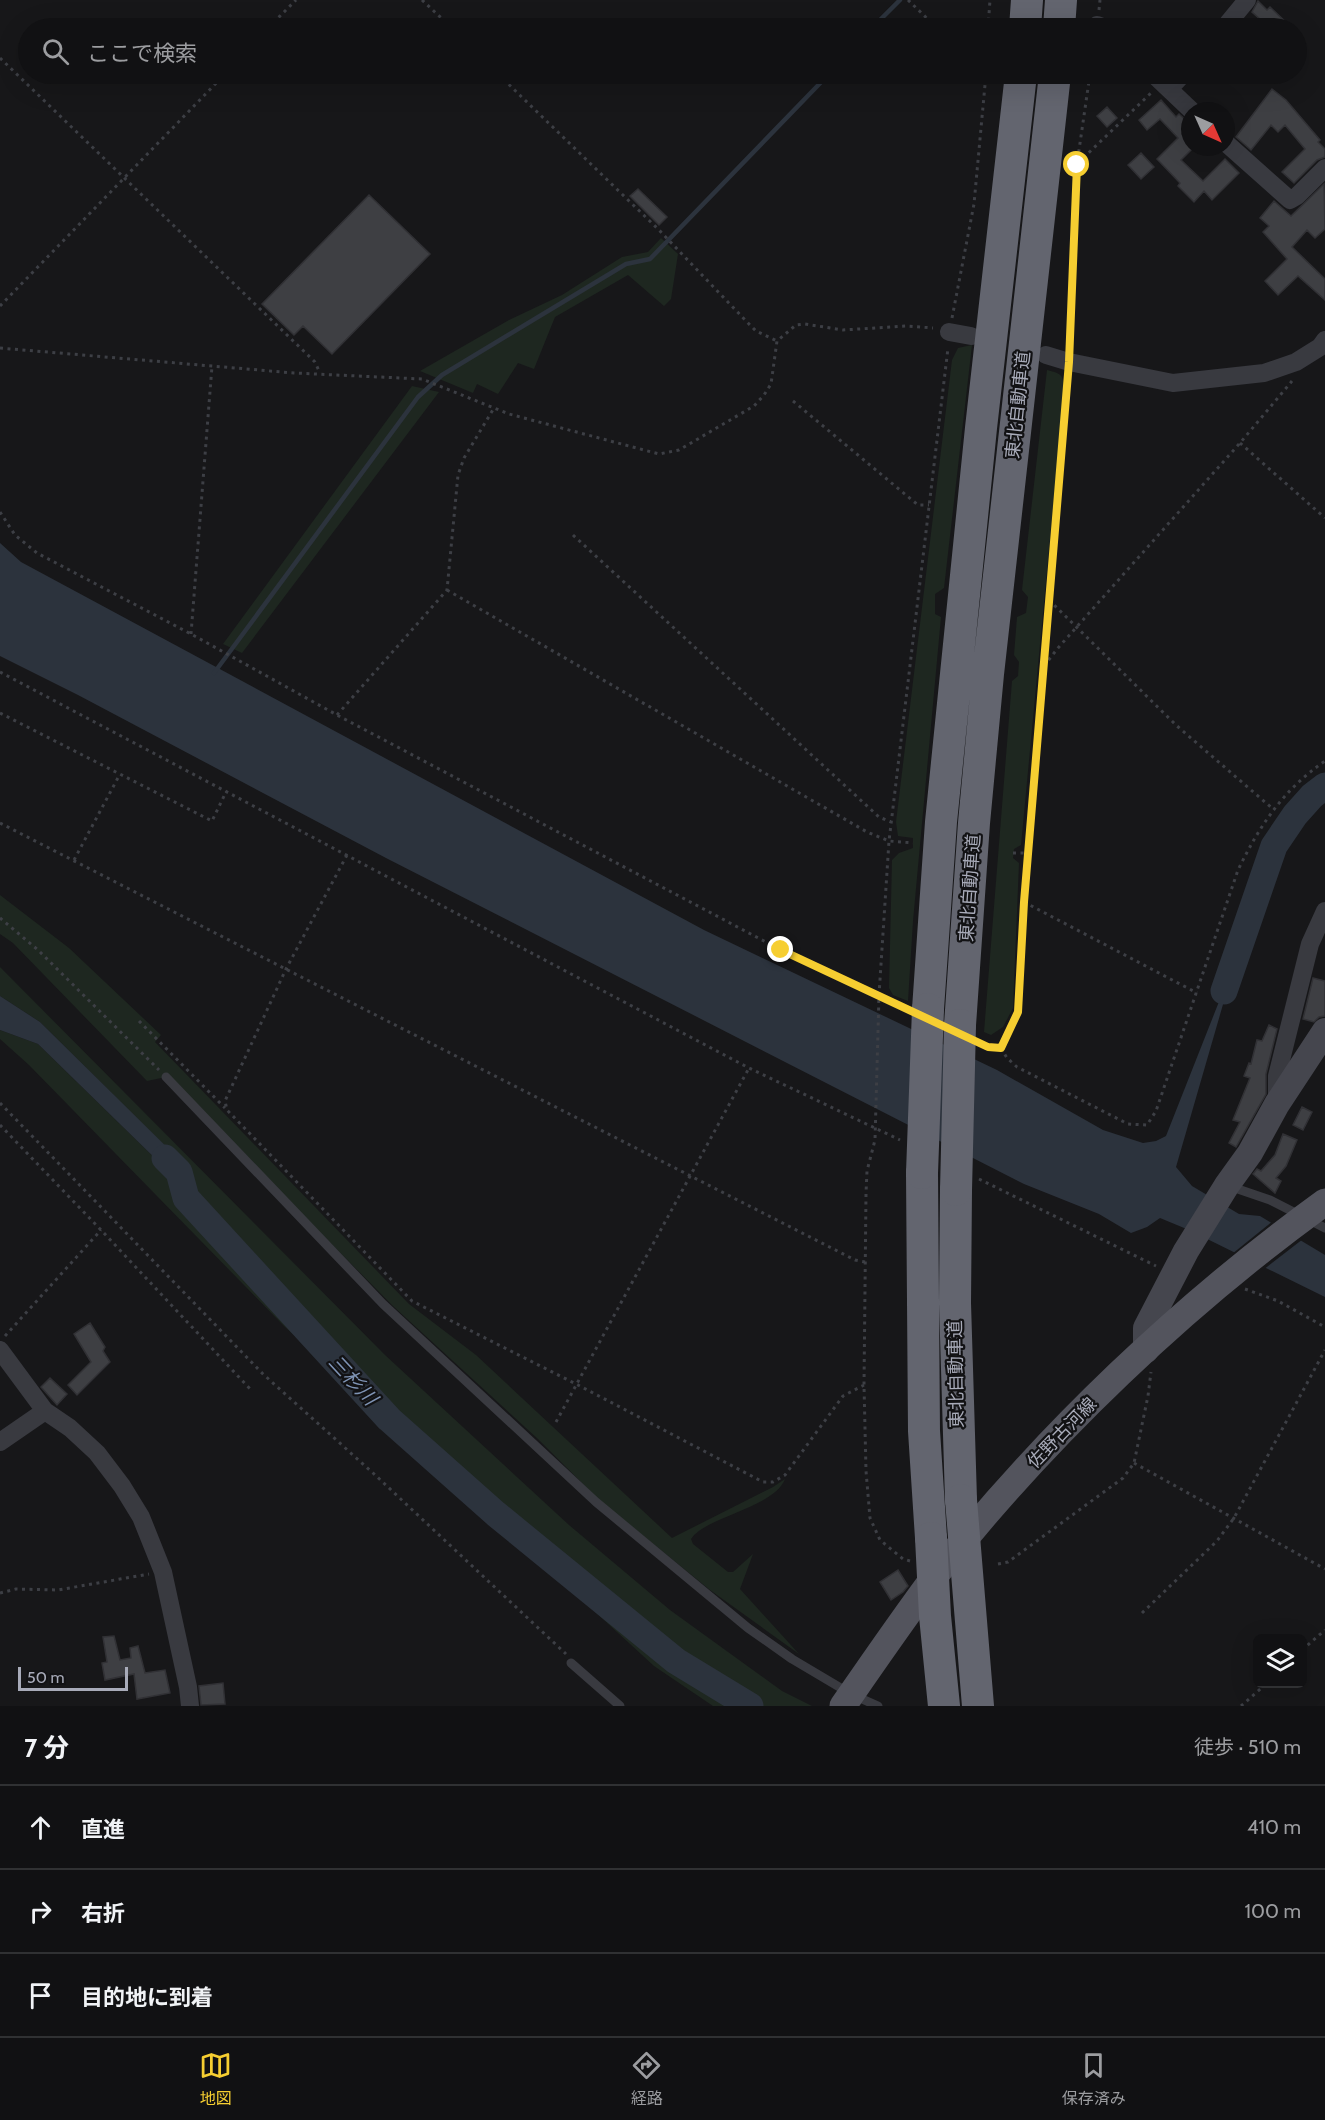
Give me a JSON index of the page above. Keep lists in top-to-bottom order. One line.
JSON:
{"streets":{"highway":["東北自動車道"],"main road":["佐野古河線"]},"water":["三杉川"],"scale_bar":"50 m","north":"bottom right","page":{"search":"ここで検索","scale":"50 m","heading":["7 分","徒歩 · 510 m"],"list":[["直進","410 m"],["右折","100 m"],"目的地に到着"],"nav":["地図","経路","保存済み"]}}
